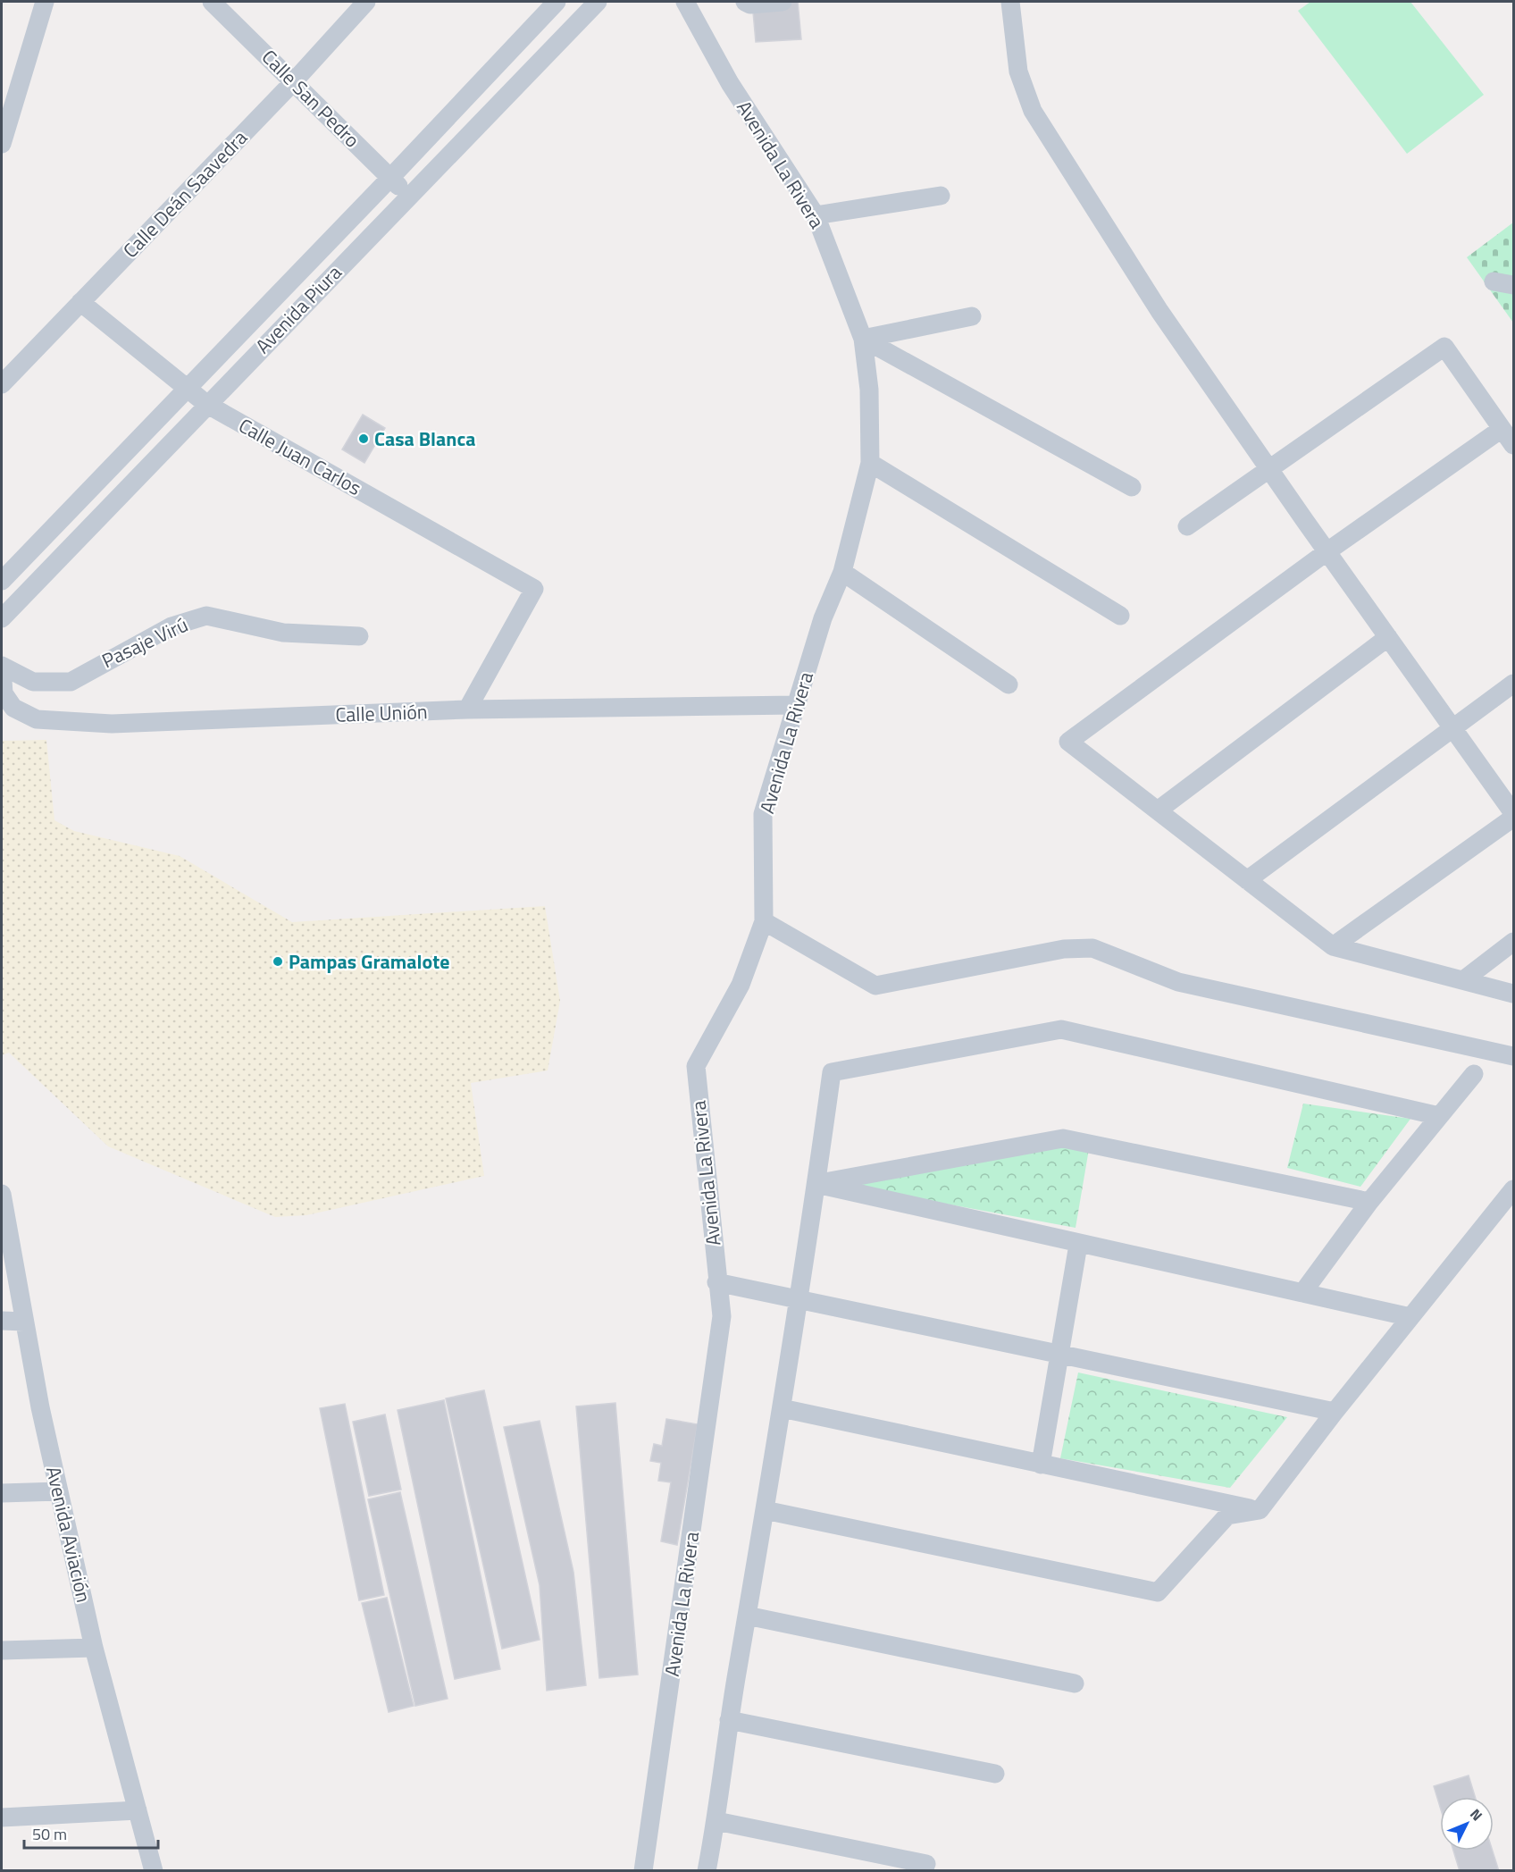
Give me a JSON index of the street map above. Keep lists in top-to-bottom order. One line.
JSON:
{"streets":{"street":["Calle San Pedro","Avenida La Rivera","Calle Deán Saavedra","Avenida Piura","Calle Juan Carlos","Pasaje Virú","Calle Unión","Avenida Aviación"]},"crossings":[["Calle San Pedro","Calle Deán Saavedra"],["Calle San Pedro","Avenida Piura"],["Avenida La Rivera","Calle Unión"],["Calle Deán Saavedra","Calle Juan Carlos"],["Avenida Piura","Calle Juan Carlos"],["Calle Juan Carlos","Calle Unión"],["Pasaje Virú","Calle Unión"]],"places":["Casa Blanca","Pampas Gramalote"],"scale_bar":"50 m","north":"top right"}
